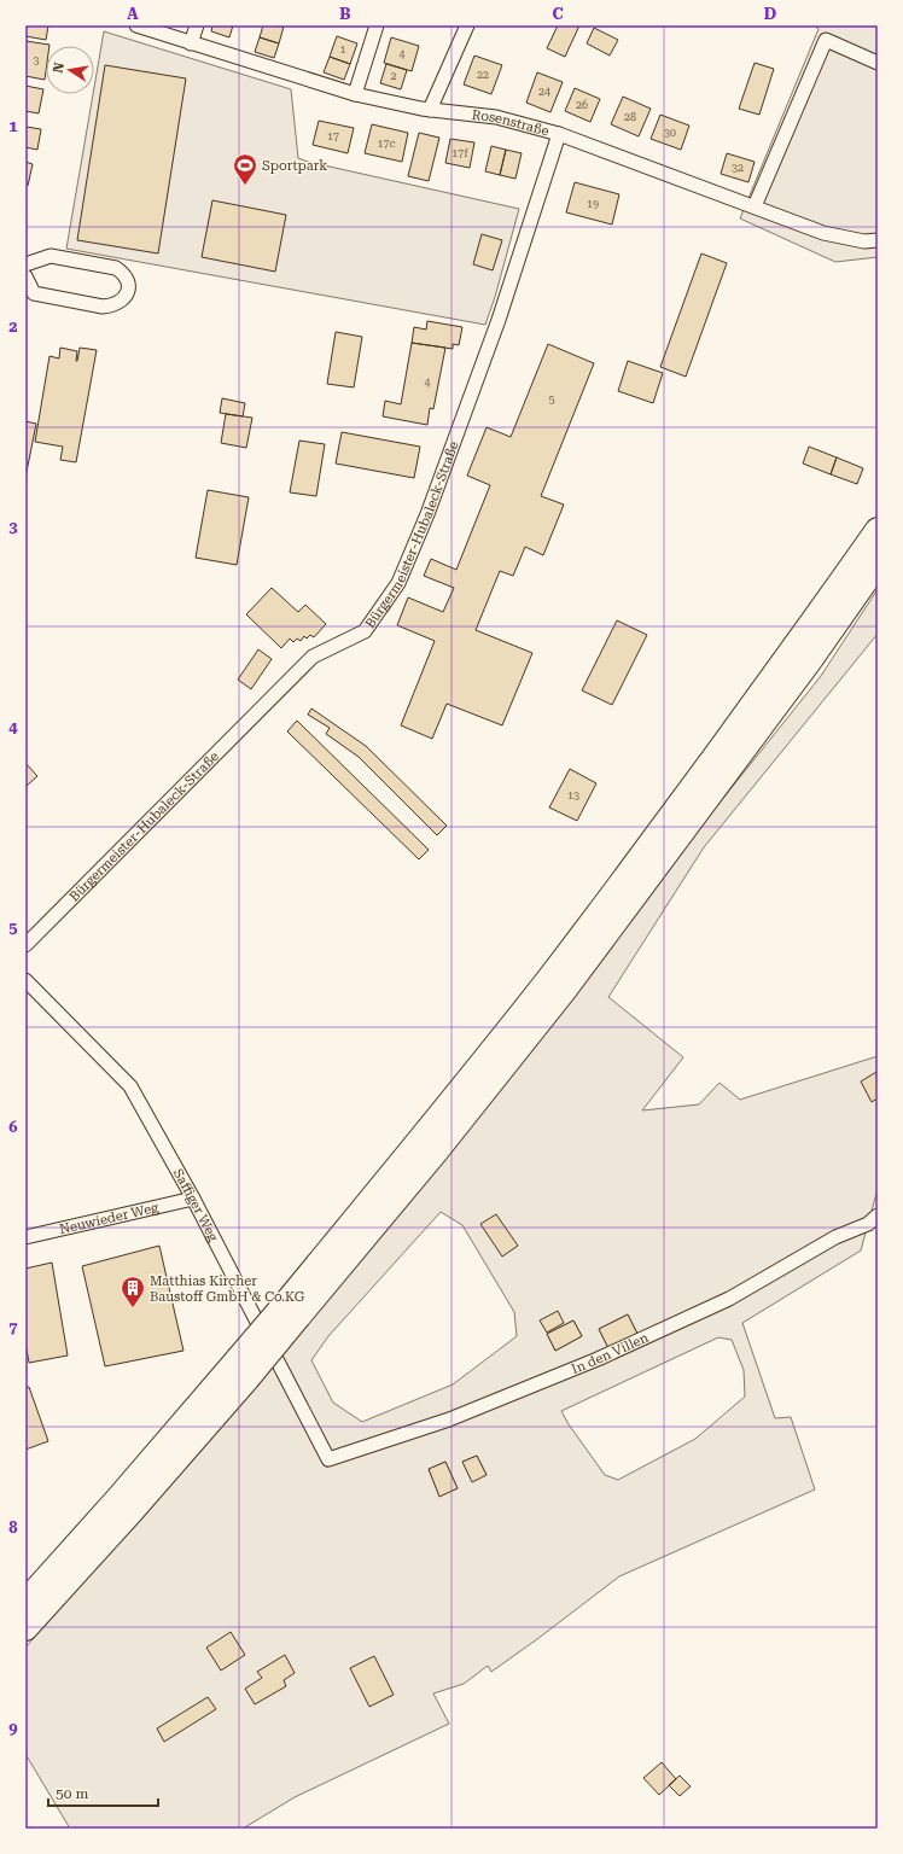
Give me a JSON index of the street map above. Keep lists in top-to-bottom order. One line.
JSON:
{"streets":{"street":["Rosenstraße","Bürgermeister-Hubaleck-Straße","Saffiger Weg","Neuwieder Weg","In den Villen"]},"crossings":[["Rosenstraße","Bürgermeister-Hubaleck-Straße"],["Saffiger Weg","Neuwieder Weg"],["Saffiger Weg","In den Villen"]],"places":{"sports":["Sportpark"],"building":["Matthias Kircher Baustoff GmbH & Co.KG"]},"house_numbers":["1","4","3","22","2","24","26","28","30","17","17c","17f","32","19","4","5","13"],"scale_bar":"50 m","north":"left","grid":{"columns":["A","B","C","D"],"rows":["1","2","3","4","5","6","7","8","9"]}}
